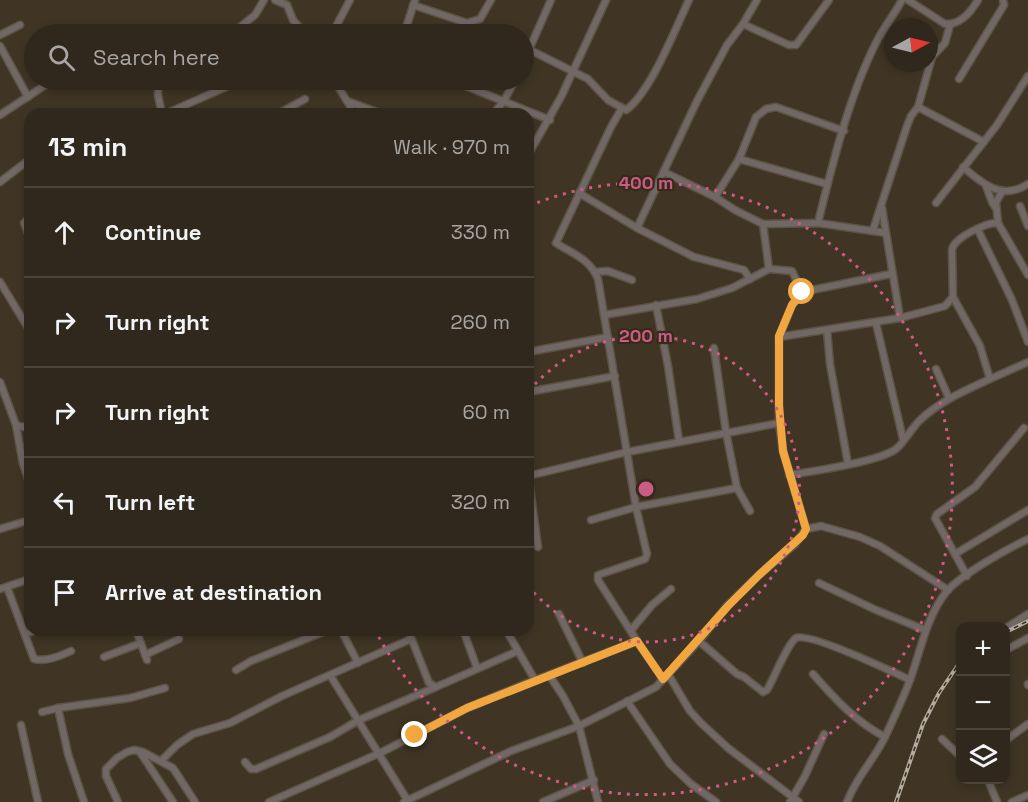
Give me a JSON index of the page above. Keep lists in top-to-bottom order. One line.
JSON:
{"north":"right","page":{"search":"Search here","heading":["13 min","Walk · 970 m"],"list":[["Continue","330 m"],["Turn right","260 m"],["Turn right","60 m"],["Turn left","320 m"],"Arrive at destination"],"map_buttons":["+","−"]},"rings":["400 m","200 m"]}
